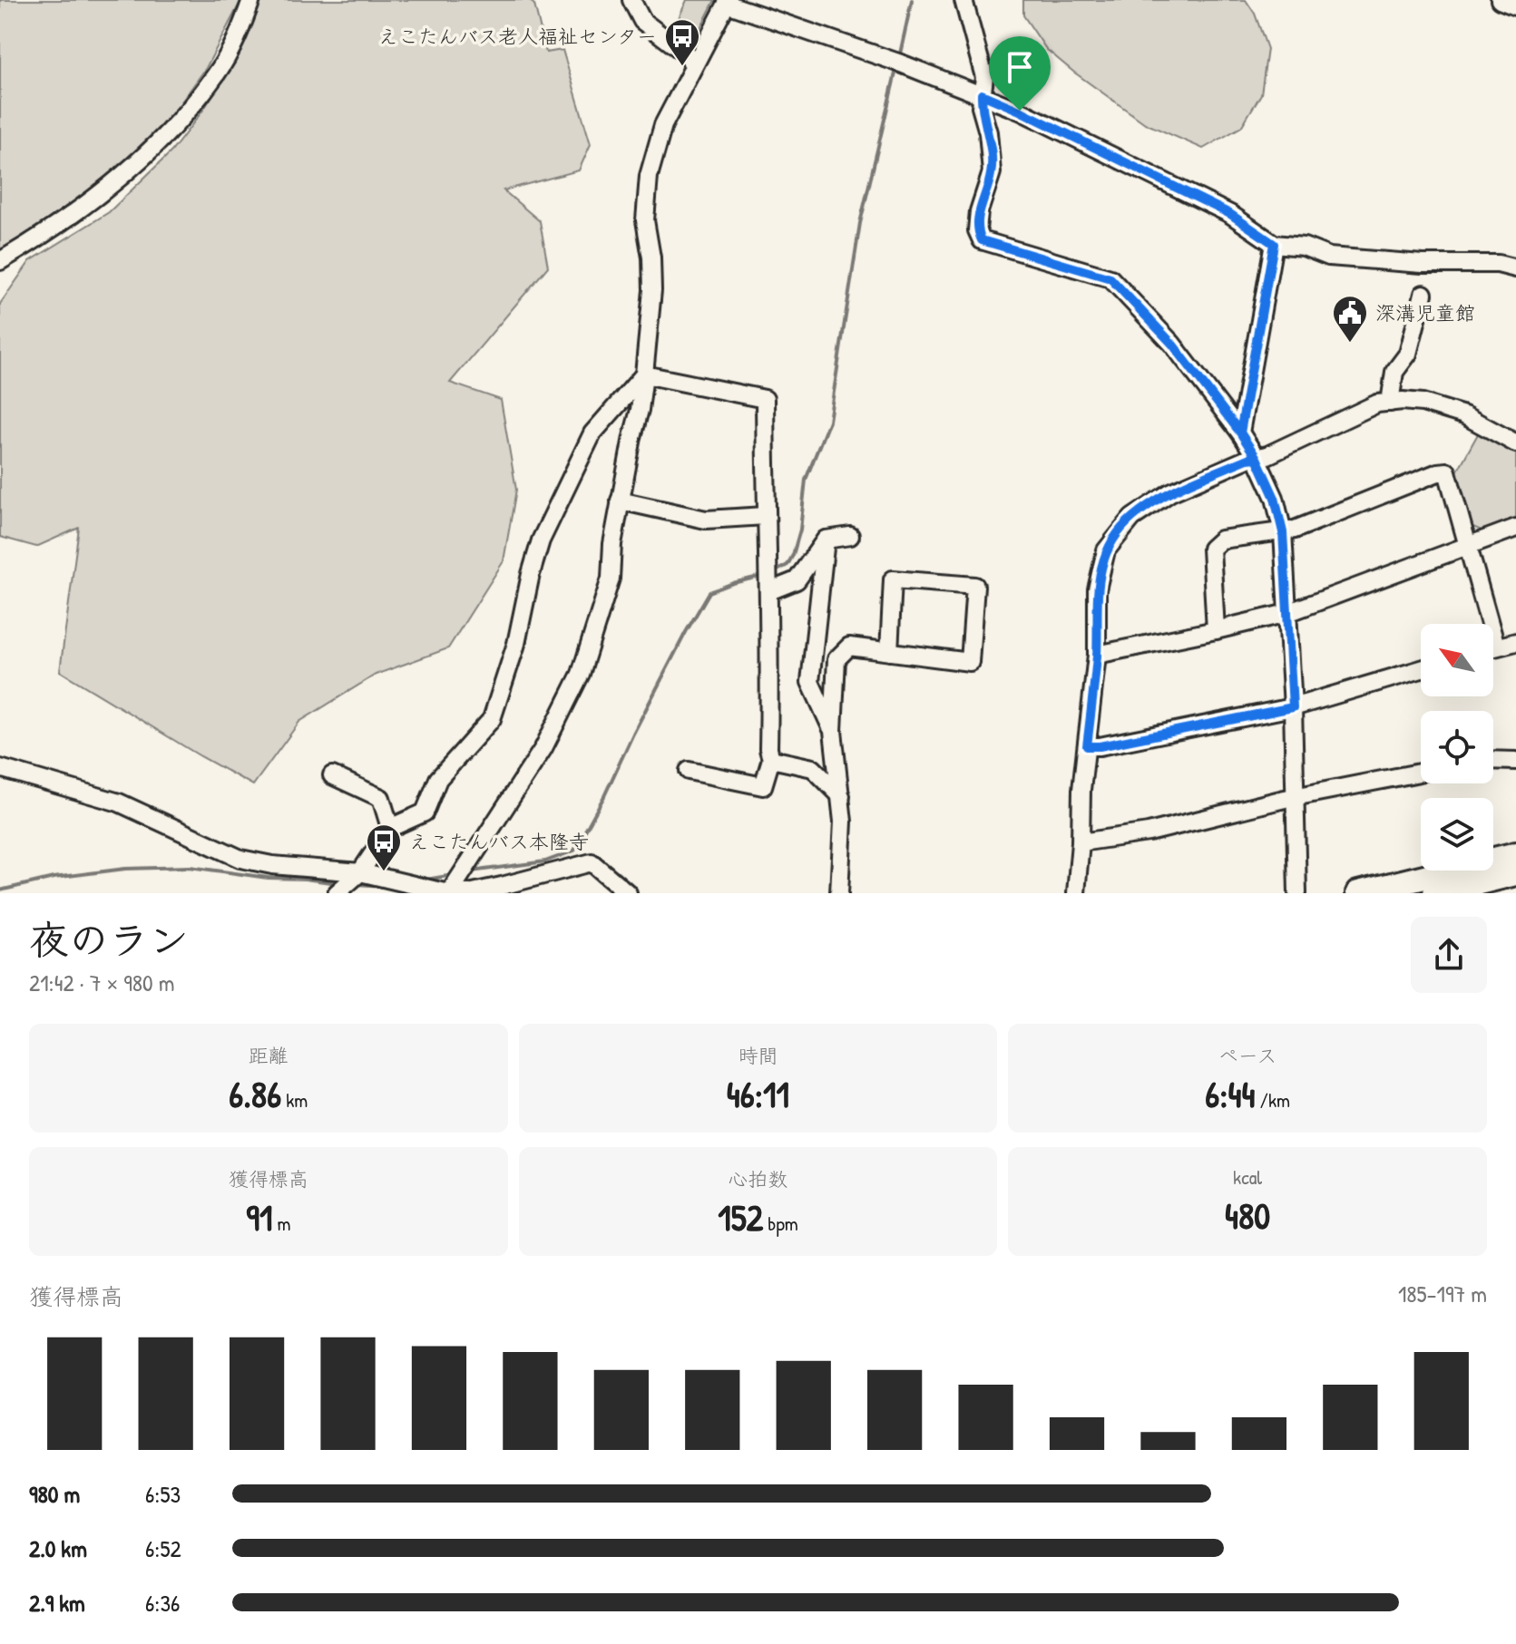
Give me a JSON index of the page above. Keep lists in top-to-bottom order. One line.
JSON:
{"places":{"bus stop":["えこたんバス老人福祉センター","えこたんバス本隆寺"],"public building":["深溝児童館"]},"north":"top left","page":{"heading":["夜のラン","21:42 · 7 × 980 m"],"stats":[["距離","6.86 km"],["時間","46:11"],["ペース","6:44 /km"],["獲得標高","91 m"],["心拍数","152 bpm"],["kcal","480"]],"chart":["獲得標高","185–197 m"],"list":[{"name":"980 m","note":"6:53"},{"name":"2.0 km","note":"6:52"},{"name":"2.9 km","note":"6:36"}]}}
